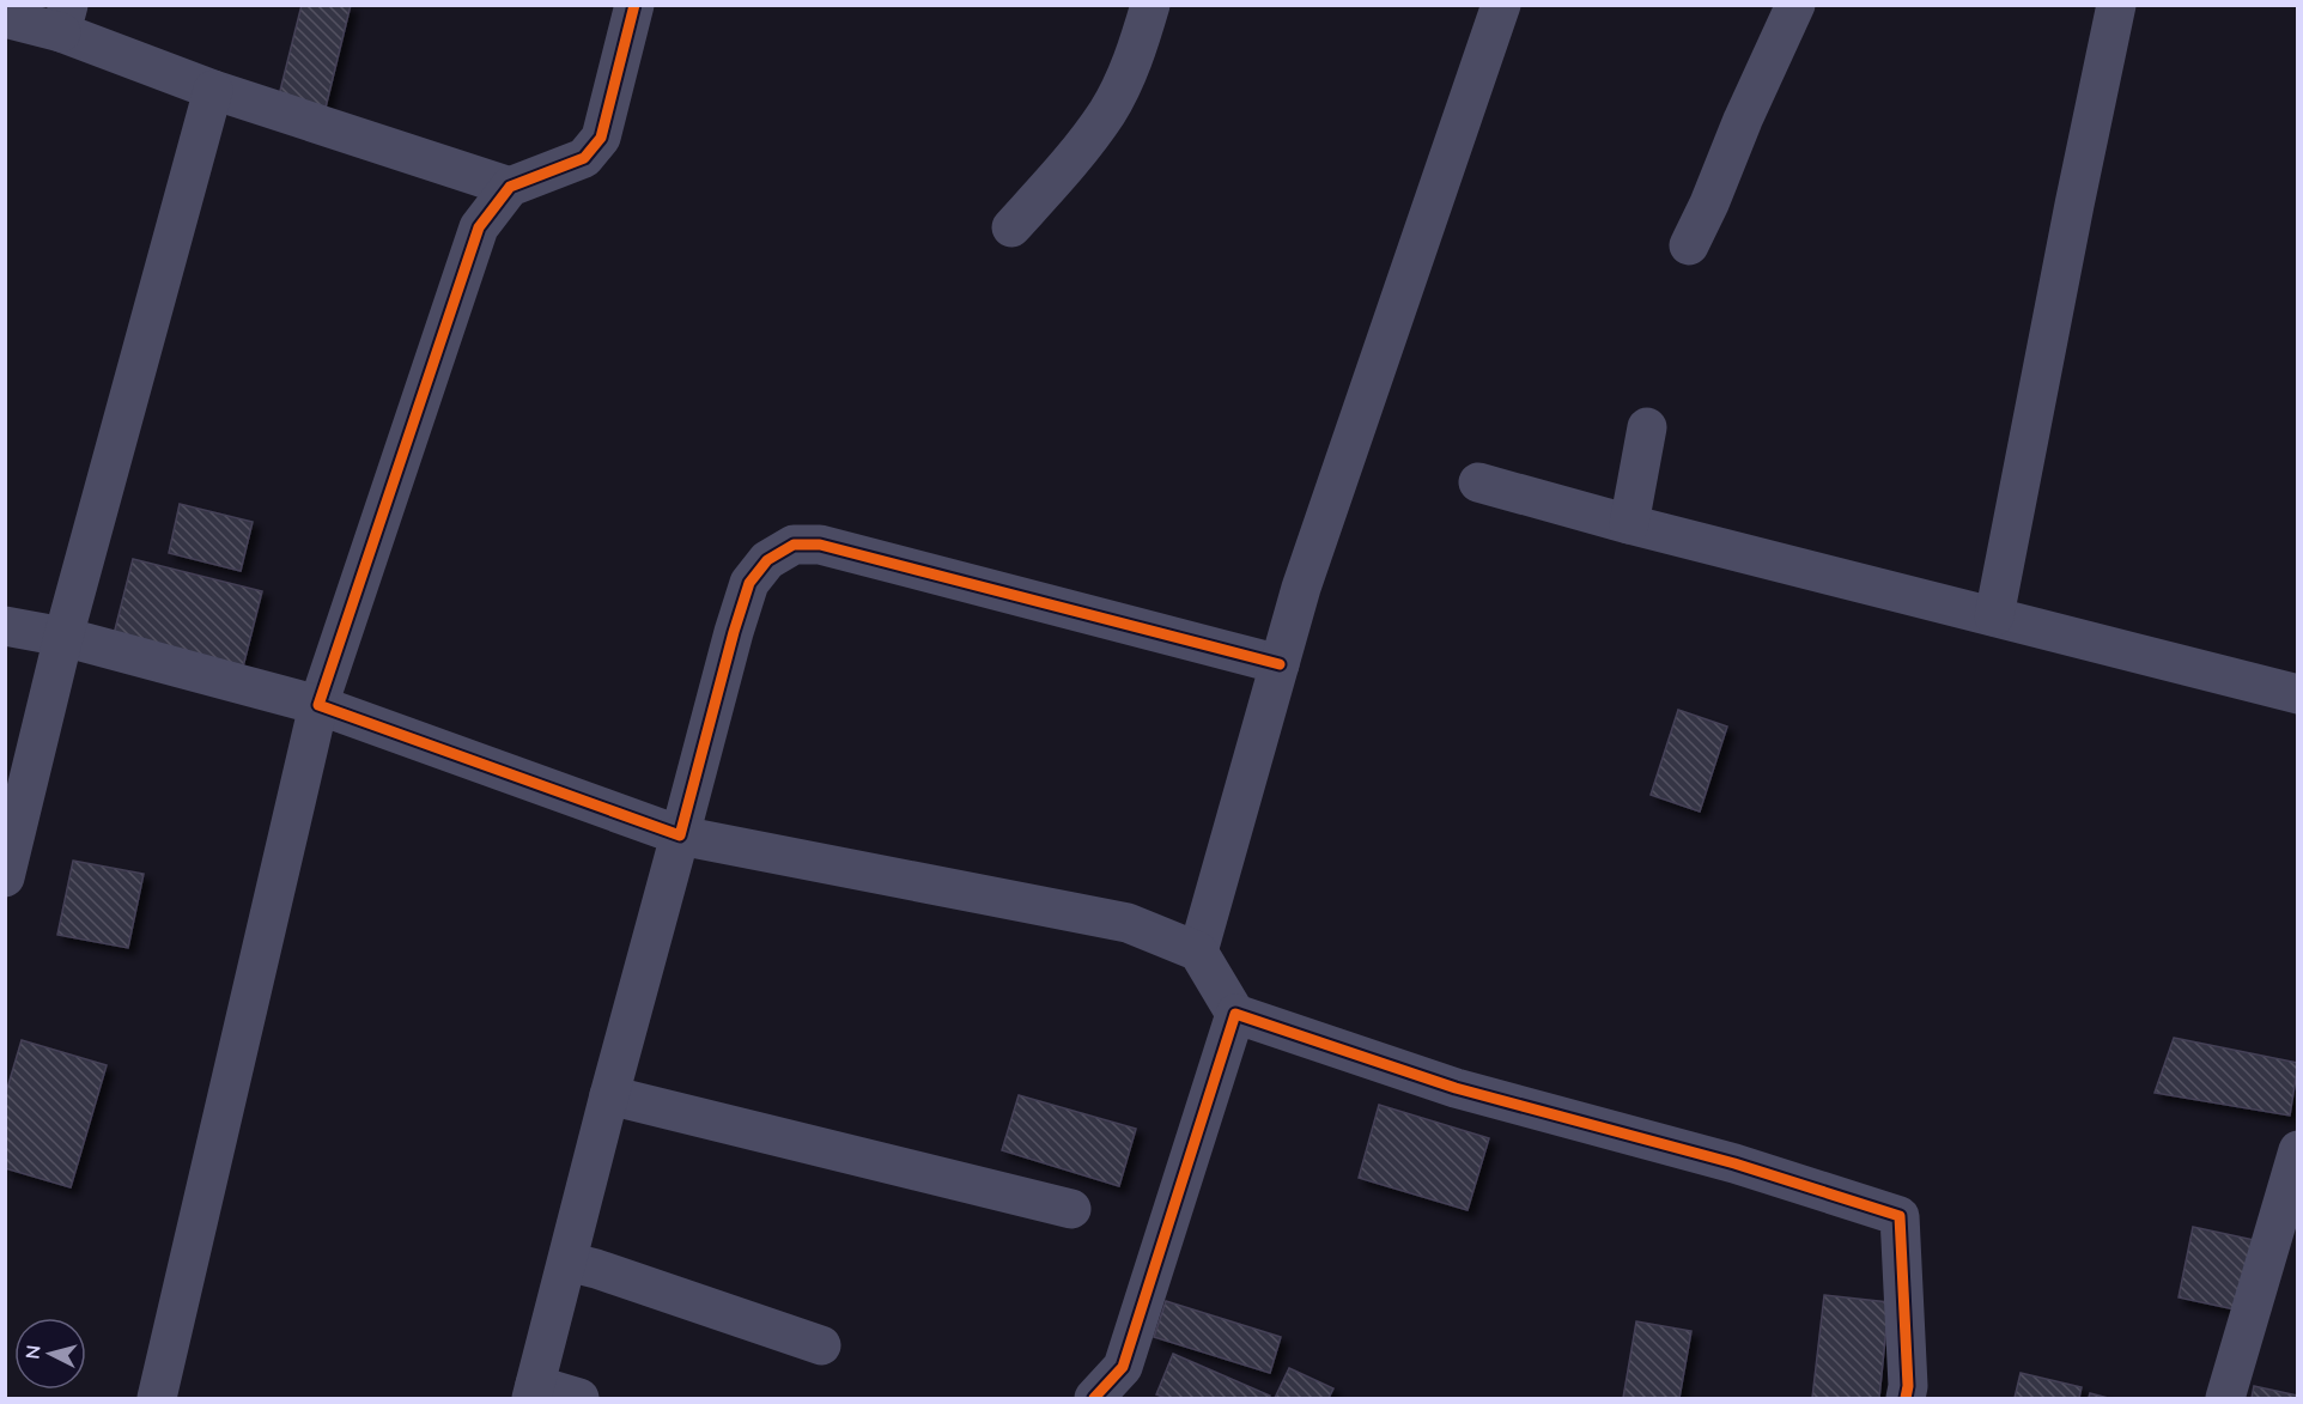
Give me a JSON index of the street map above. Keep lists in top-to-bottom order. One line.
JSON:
{"north":"left"}
